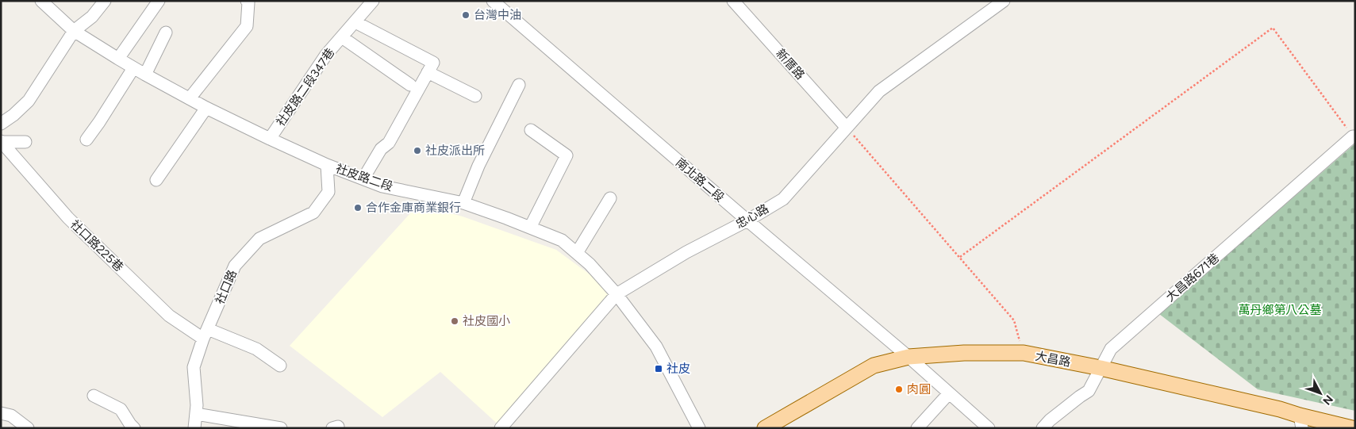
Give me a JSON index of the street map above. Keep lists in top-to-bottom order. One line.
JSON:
{"streets":{"main road":["大昌路"],"street":["新厝路","社皮路二段347巷","社皮路二段","南北路二段","忠心路","社口路225巷","大昌路671巷","社口路"]},"crossings":[["新厝路","忠心路"],["社皮路二段347巷","社皮路二段"],["社皮路二段","忠心路"],["社皮路二段","社口路"],["南北路二段","忠心路"],["南北路二段","大昌路"],["社口路225巷","社口路"],["大昌路671巷","大昌路"]],"parks":["萬丹鄉第八公墓"],"places":{"other":["台灣中油","社皮派出所","合作金庫商業銀行","社皮國小","肉圓"],"transit":["社皮"]},"north":"bottom right"}
